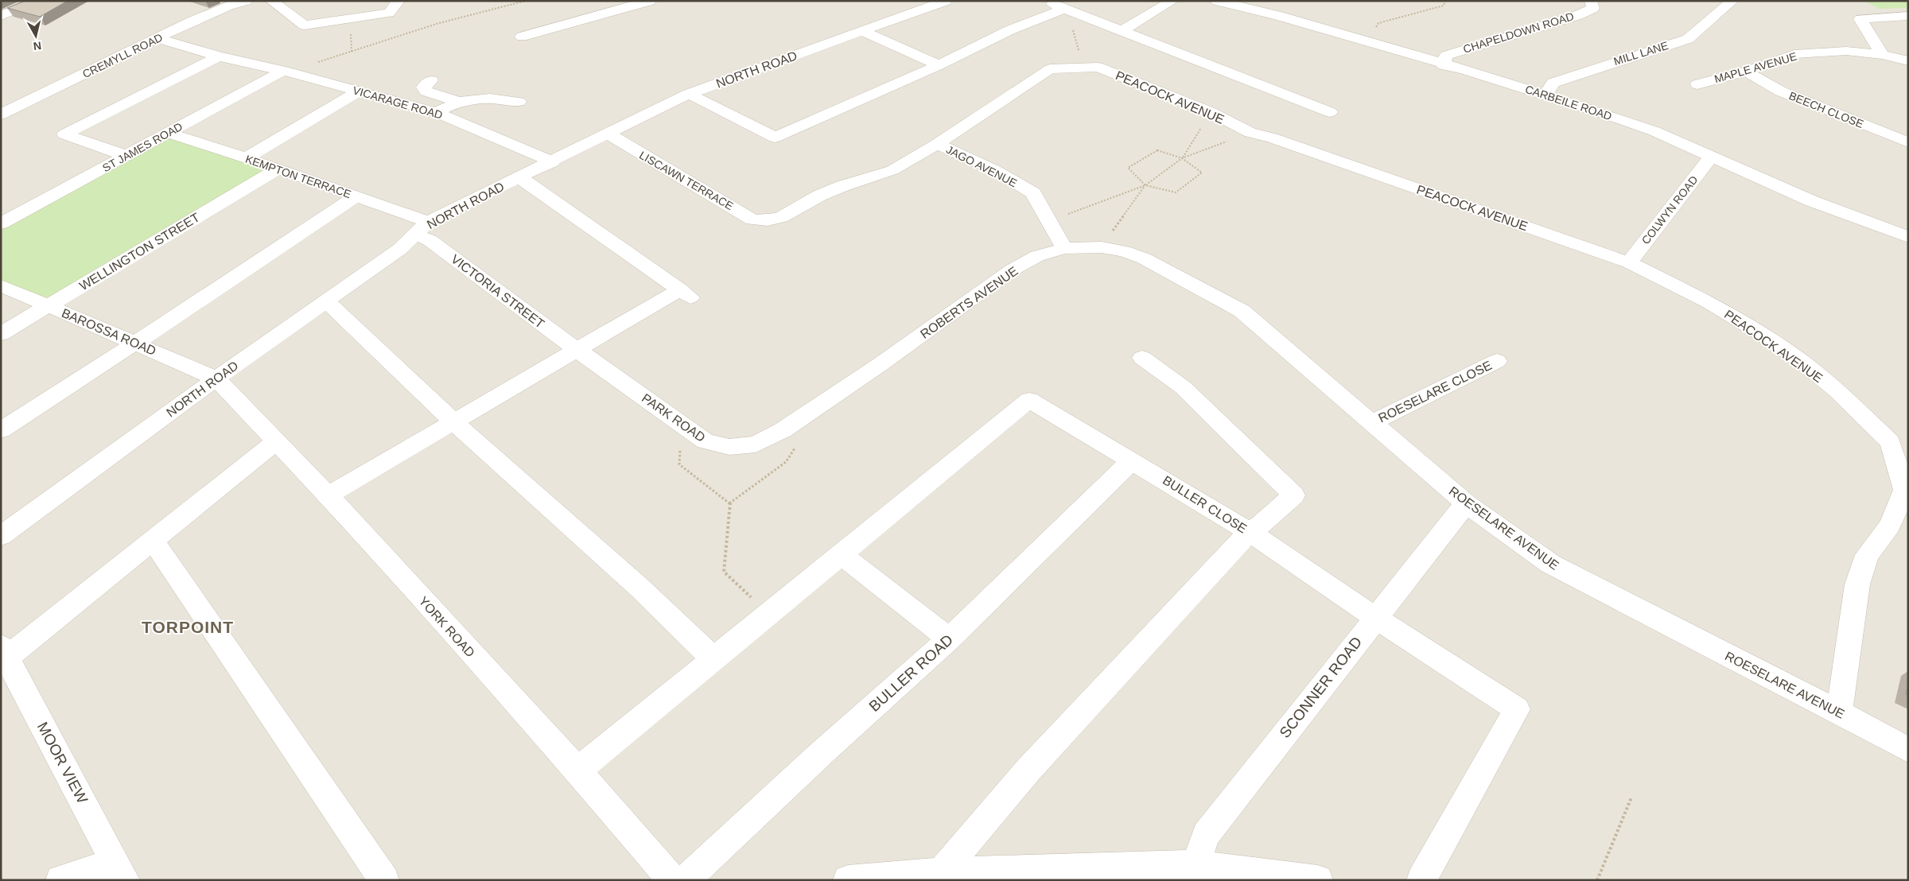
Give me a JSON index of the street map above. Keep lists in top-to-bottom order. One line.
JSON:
{"streets":{"street":["CHAPELDOWN ROAD","MILL LANE","CREMYLL ROAD","MAPLE AVENUE","NORTH ROAD","PEACOCK AVENUE","VICARAGE ROAD","CARBEILE ROAD","BEECH CLOSE","ST JAMES ROAD","JAGO AVENUE","KEMPTON TERRACE","LISCAWN TERRACE","COLWYN ROAD","WELLINGTON STREET","VICTORIA STREET","ROBERTS AVENUE","BAROSSA ROAD","ROESELARE CLOSE","PARK ROAD","BULLER CLOSE","ROESELARE AVENUE","YORK ROAD","BULLER ROAD","SCONNER ROAD","MOOR VIEW"]},"crossings":[["CHAPELDOWN ROAD","CARBEILE ROAD"],["MILL LANE","CARBEILE ROAD"],["CREMYLL ROAD","VICARAGE ROAD"],["MAPLE AVENUE","BEECH CLOSE"],["NORTH ROAD","VICARAGE ROAD"],["NORTH ROAD","KEMPTON TERRACE"],["NORTH ROAD","LISCAWN TERRACE"],["NORTH ROAD","VICTORIA STREET"],["NORTH ROAD","BAROSSA ROAD"],["NORTH ROAD","YORK ROAD"],["PEACOCK AVENUE","JAGO AVENUE"],["PEACOCK AVENUE","LISCAWN TERRACE"],["PEACOCK AVENUE","COLWYN ROAD"],["PEACOCK AVENUE","ROESELARE AVENUE"],["VICARAGE ROAD","ST JAMES ROAD"],["CARBEILE ROAD","COLWYN ROAD"],["ST JAMES ROAD","KEMPTON TERRACE"],["JAGO AVENUE","ROBERTS AVENUE"],["JAGO AVENUE","ROESELARE AVENUE"],["KEMPTON TERRACE","WELLINGTON STREET"],["KEMPTON TERRACE","VICTORIA STREET"],["WELLINGTON STREET","BAROSSA ROAD"],["VICTORIA STREET","PARK ROAD"],["ROBERTS AVENUE","PARK ROAD"],["ROBERTS AVENUE","ROESELARE AVENUE"],["BAROSSA ROAD","YORK ROAD"],["ROESELARE CLOSE","ROESELARE AVENUE"],["BULLER CLOSE","BULLER ROAD"],["BULLER CLOSE","SCONNER ROAD"],["ROESELARE AVENUE","SCONNER ROAD"]],"districts":["TORPOINT"],"north":"bottom"}
